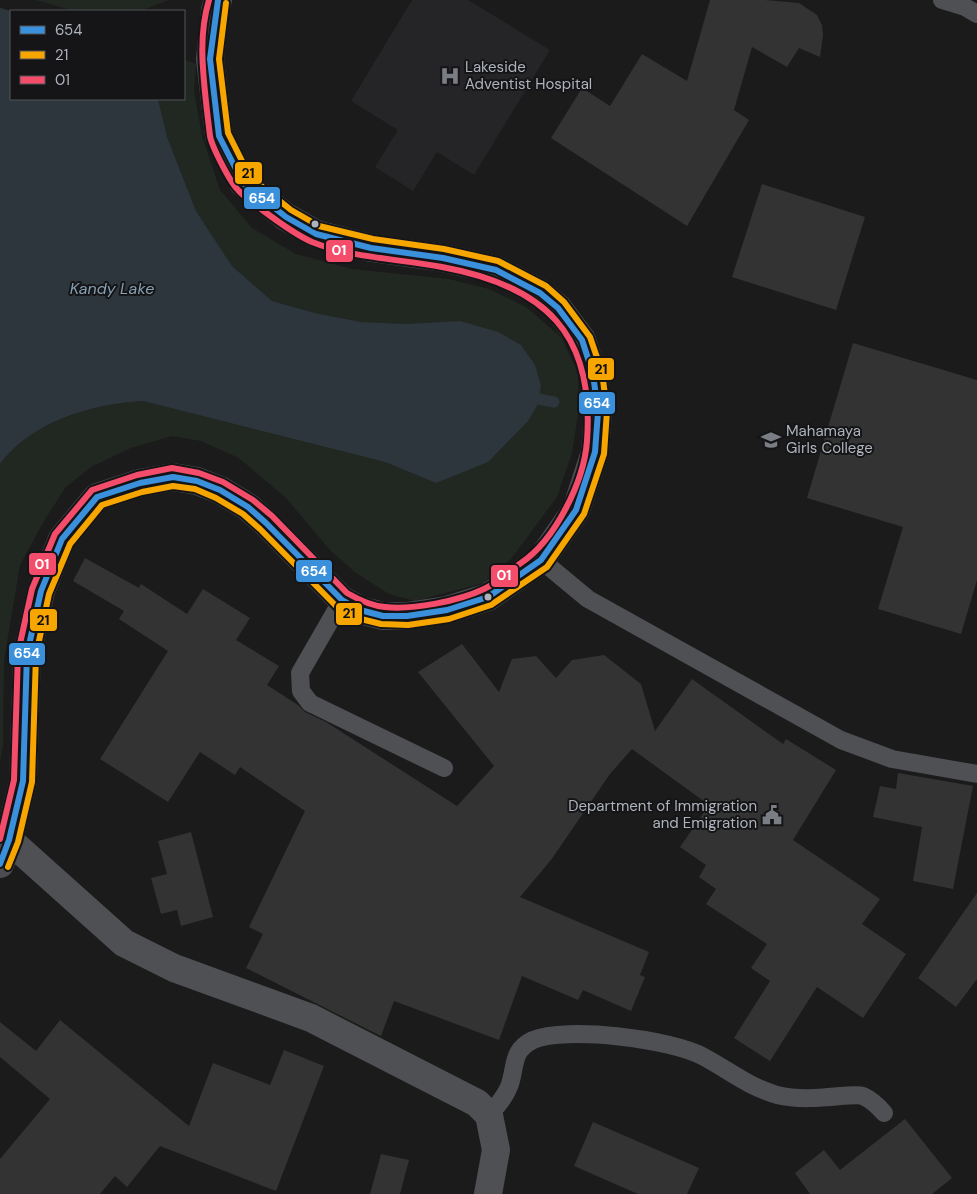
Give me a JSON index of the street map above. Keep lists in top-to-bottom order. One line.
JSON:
{"water":["Kandy Lake"],"places":{"hospital":["Lakeside Adventist Hospital"],"school or university":["Mahamaya Girls College"],"public building":["Department of Immigration and Emigration"]},"lines":["transit line 654","transit line 01","transit line 21"],"legend":["654","21","01"]}
